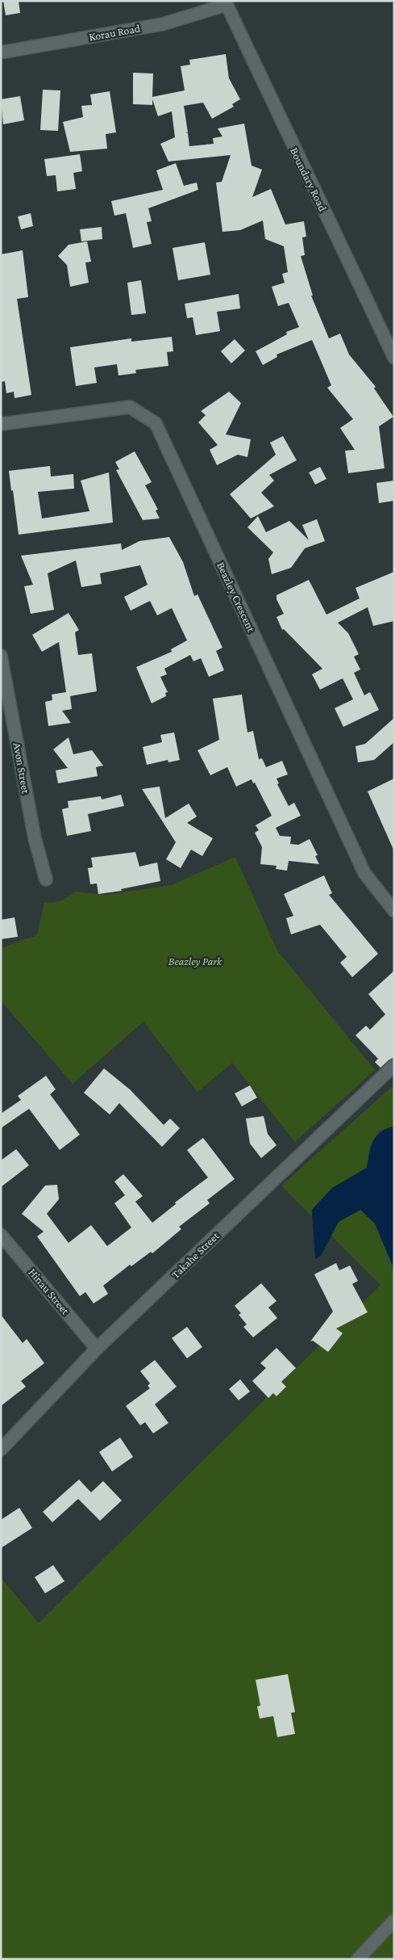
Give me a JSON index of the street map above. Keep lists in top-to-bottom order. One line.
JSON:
{"streets":{"street":["Korau Road","Boundary Road","Beazley Crescent","Avon Street","Takahe Street","Hinau Street"]},"crossings":[["Korau Road","Boundary Road"],["Takahe Street","Hinau Street"]],"parks":["Beazley Park"]}
